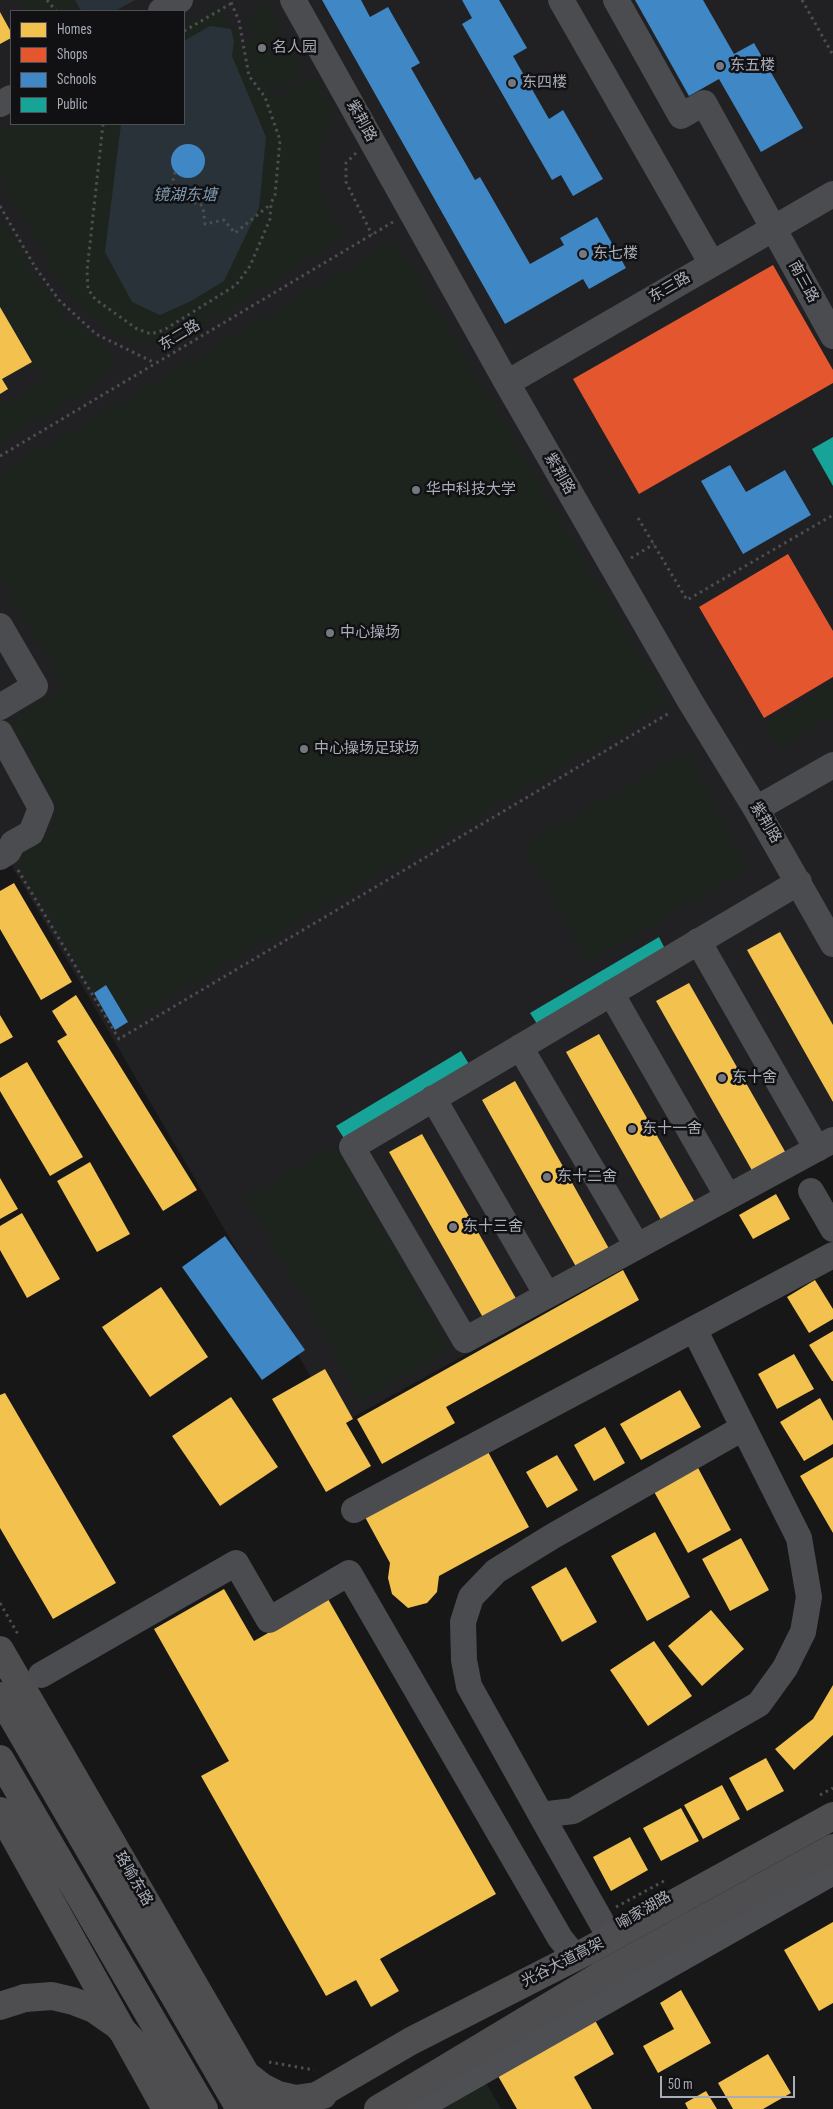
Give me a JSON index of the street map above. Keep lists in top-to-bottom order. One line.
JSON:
{"streets":{"highway":["珞喻东路","光谷大道高架"],"main road":["喻家湖路"],"street":["紫荆路","南三路","东三路"],"path":["东二路"]},"crossings":[["紫荆路","东三路"],["紫荆路","东二路"],["南三路","东三路"],["喻家湖路","光谷大道高架"]],"water":["镜湖东塘"],"places":["名人园","东五楼","东四楼","东七楼","华中科技大学","中心操场","中心操场足球场","东十舍","东十一舍","东十二舍","东十三舍"],"legend":["Homes","Shops","Schools","Public"],"scale_bar":"50 m"}
